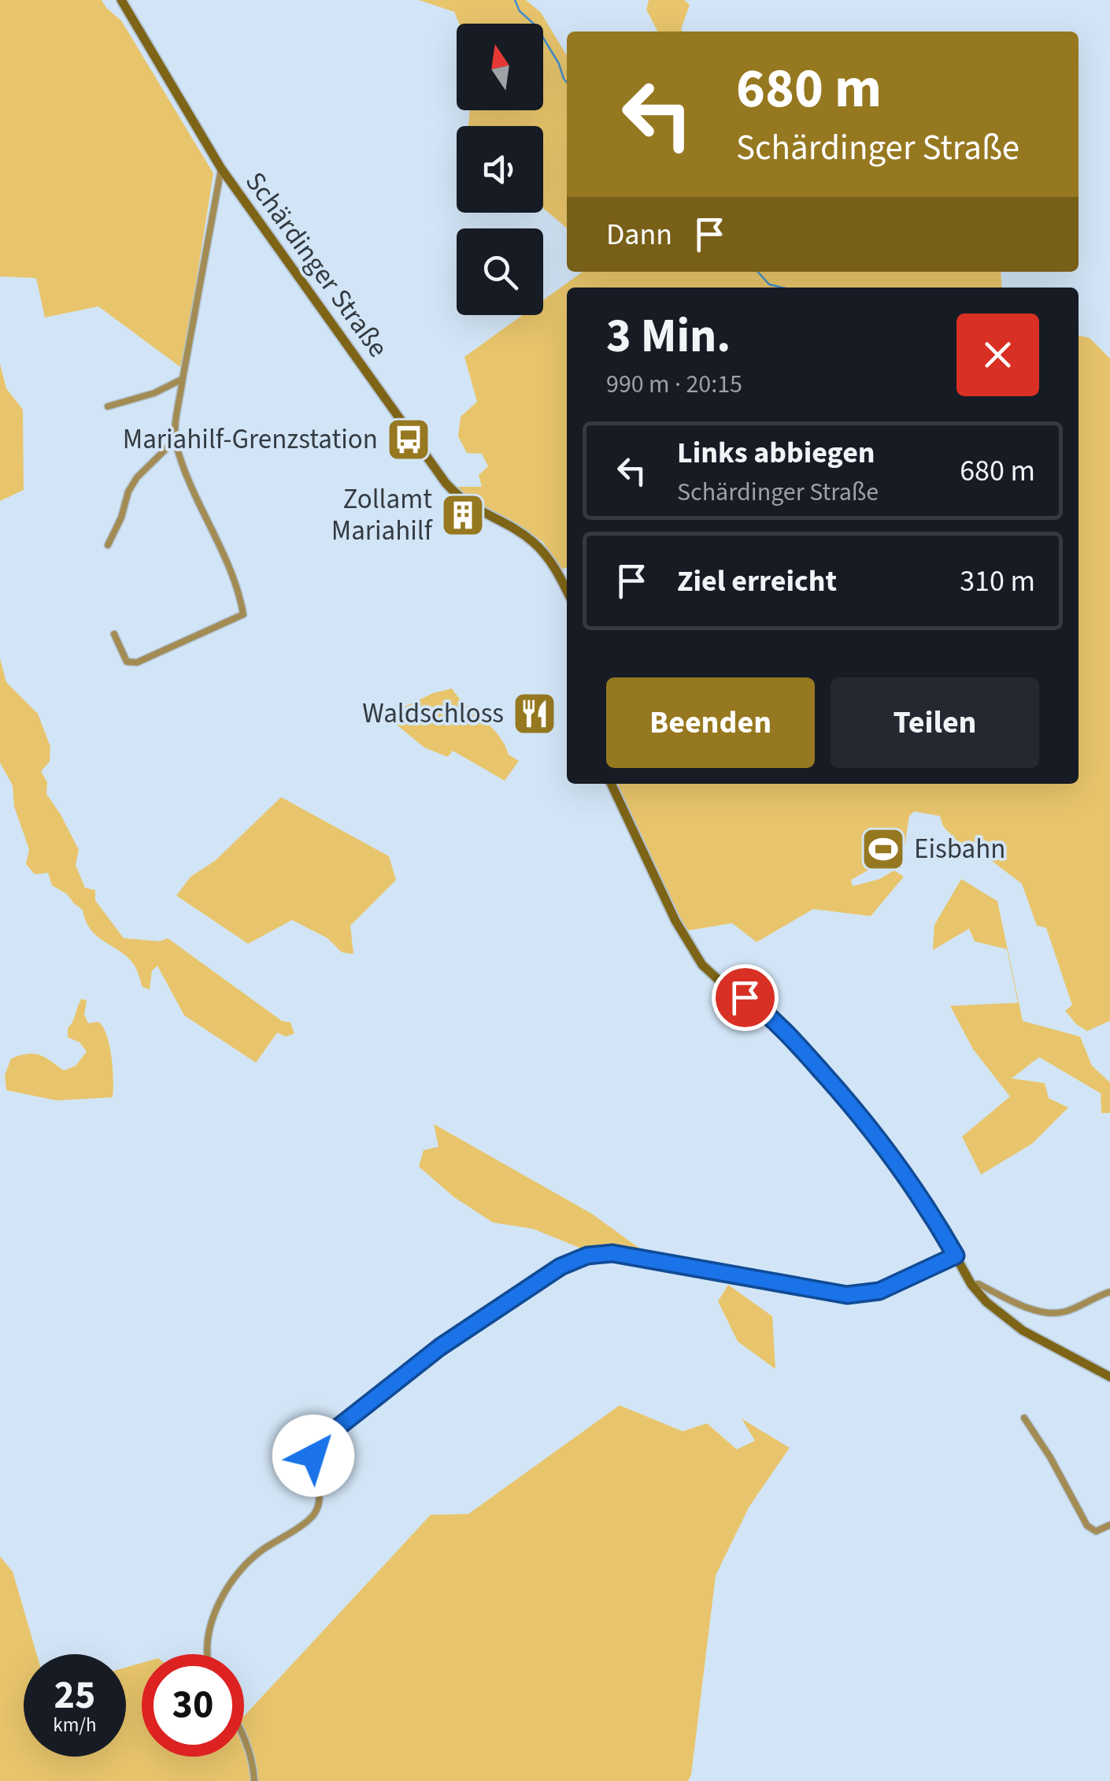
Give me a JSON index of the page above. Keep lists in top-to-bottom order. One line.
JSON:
{"streets":{"main road":["Schärdinger Straße"]},"places":{"bus stop":["Mariahilf-Grenzstation"],"building":["Zollamt Mariahilf"],"restaurant":["Waldschloss"],"sports":["Eisbahn"]},"north":"top","page":{"turn":["680 m","Schärdinger Straße"],"then":"Dann","heading":["3 Min.","990 m · 20:15"],"list":[{"name":"Links abbiegen","note":"Schärdinger Straße","value":"680 m"},{"name":"Ziel erreicht","value":"310 m"}],"buttons":["Beenden","Teilen"],"speed":"25 km/h","limit":"30"}}
